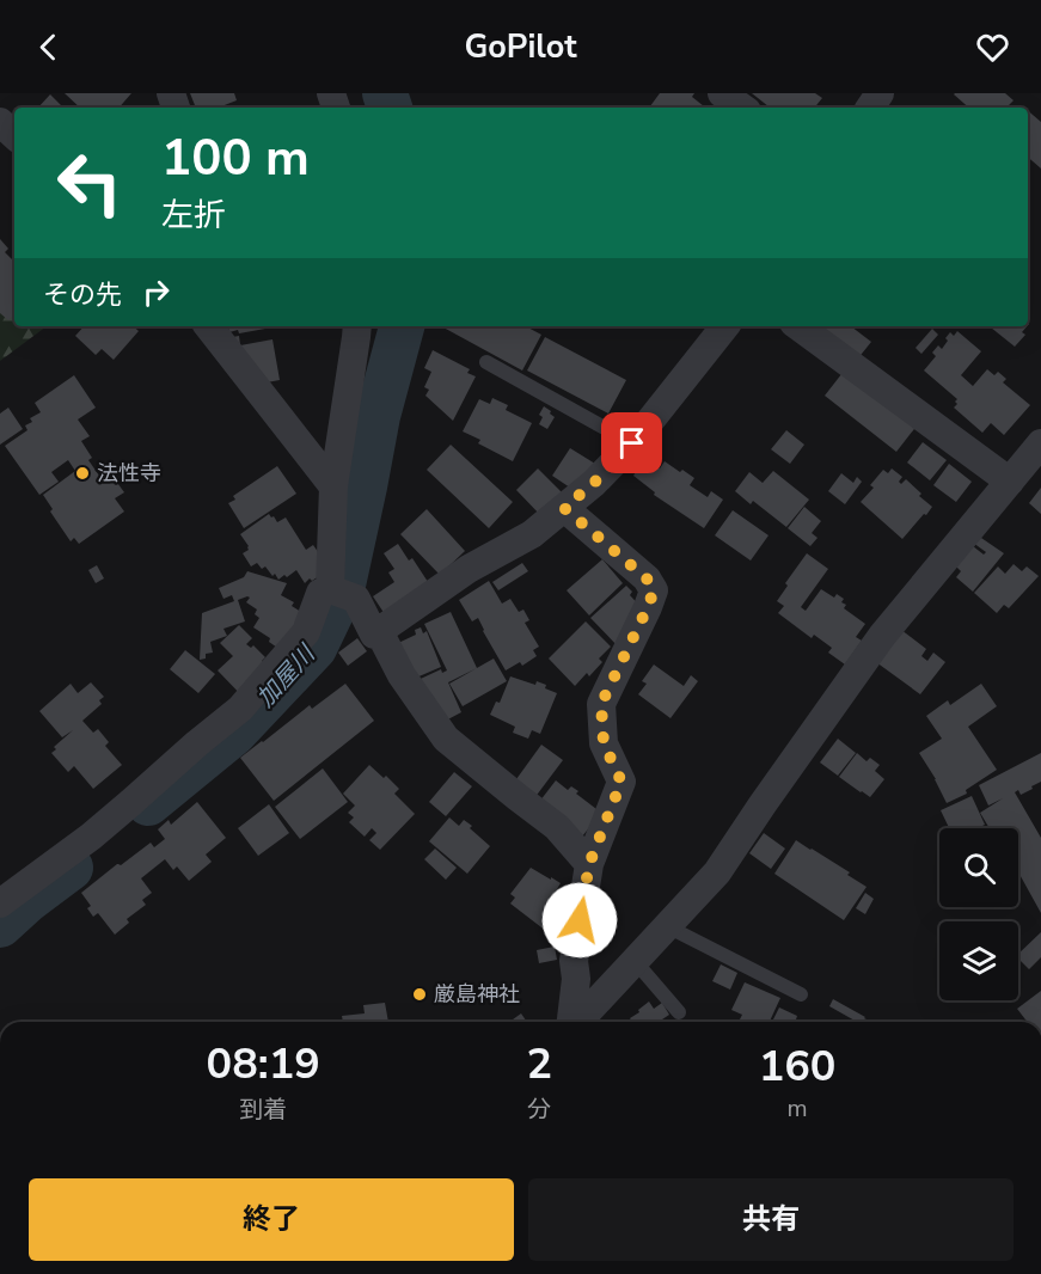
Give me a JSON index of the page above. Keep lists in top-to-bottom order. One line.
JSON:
{"water":["加屋川"],"places":["法性寺","厳島神社"],"page":{"header":"GoPilot","turn":["100 m","左折"],"then":"その先","eta":["08:19","到着","2","分","160","m"],"buttons":["終了","共有"]}}
